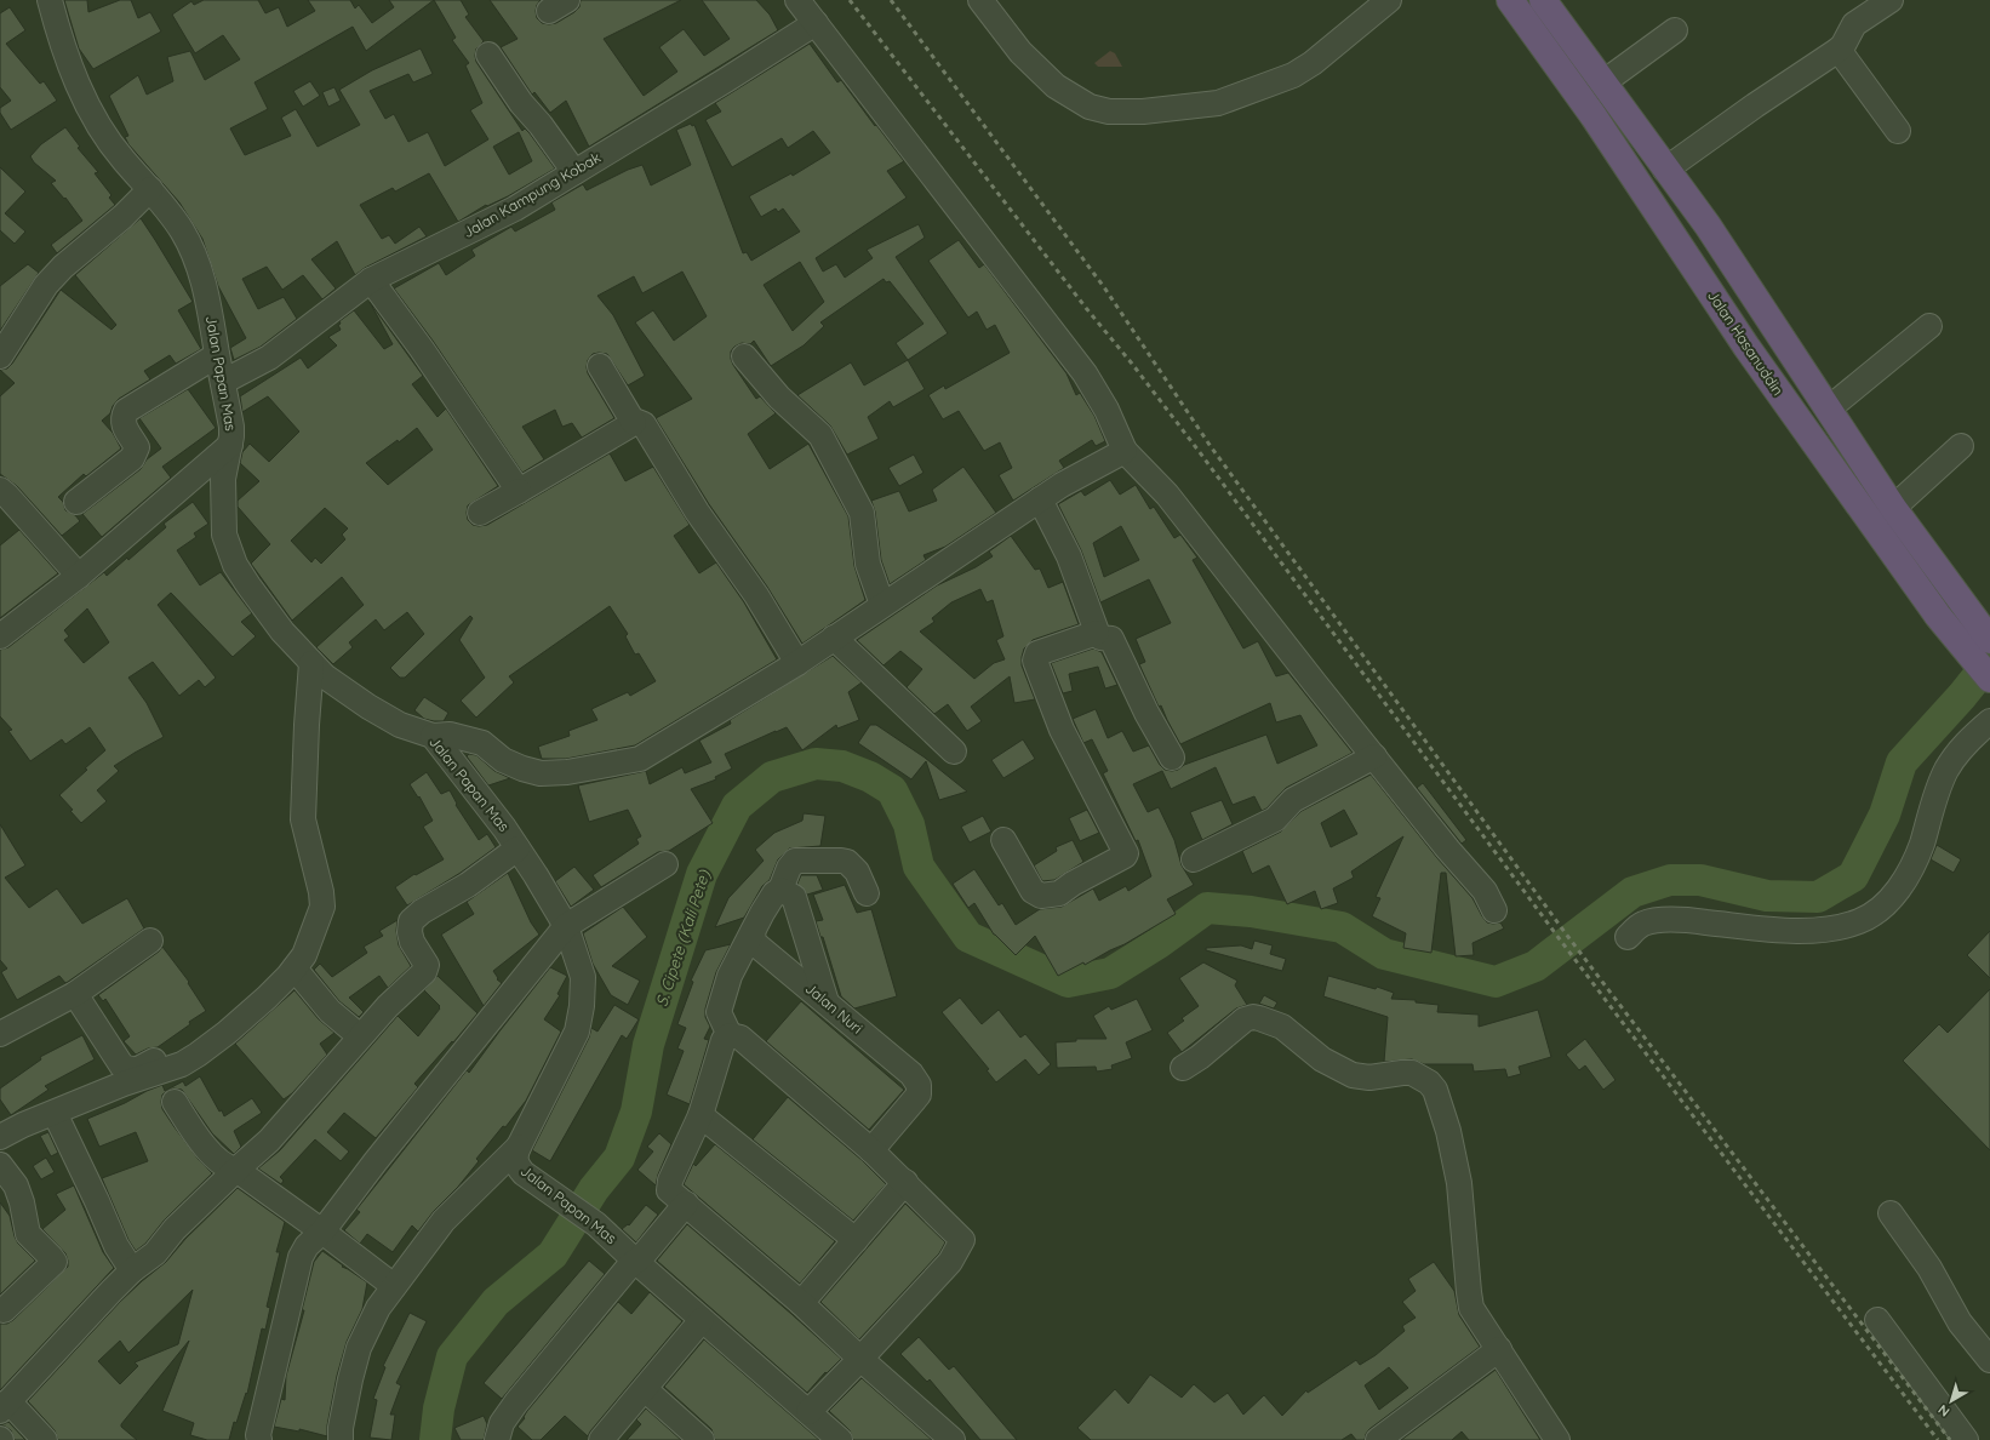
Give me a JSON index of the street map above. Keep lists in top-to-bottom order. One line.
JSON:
{"streets":{"highway":["Jalan Hasanuddin"],"street":["Jalan Kampung Kobak","Jalan Papan Mas","Jalan Nuri"]},"crossings":[["Jalan Kampung Kobak","Jalan Papan Mas"]],"water":["S. Cipete (Kali Pete)"],"north":"bottom left"}
